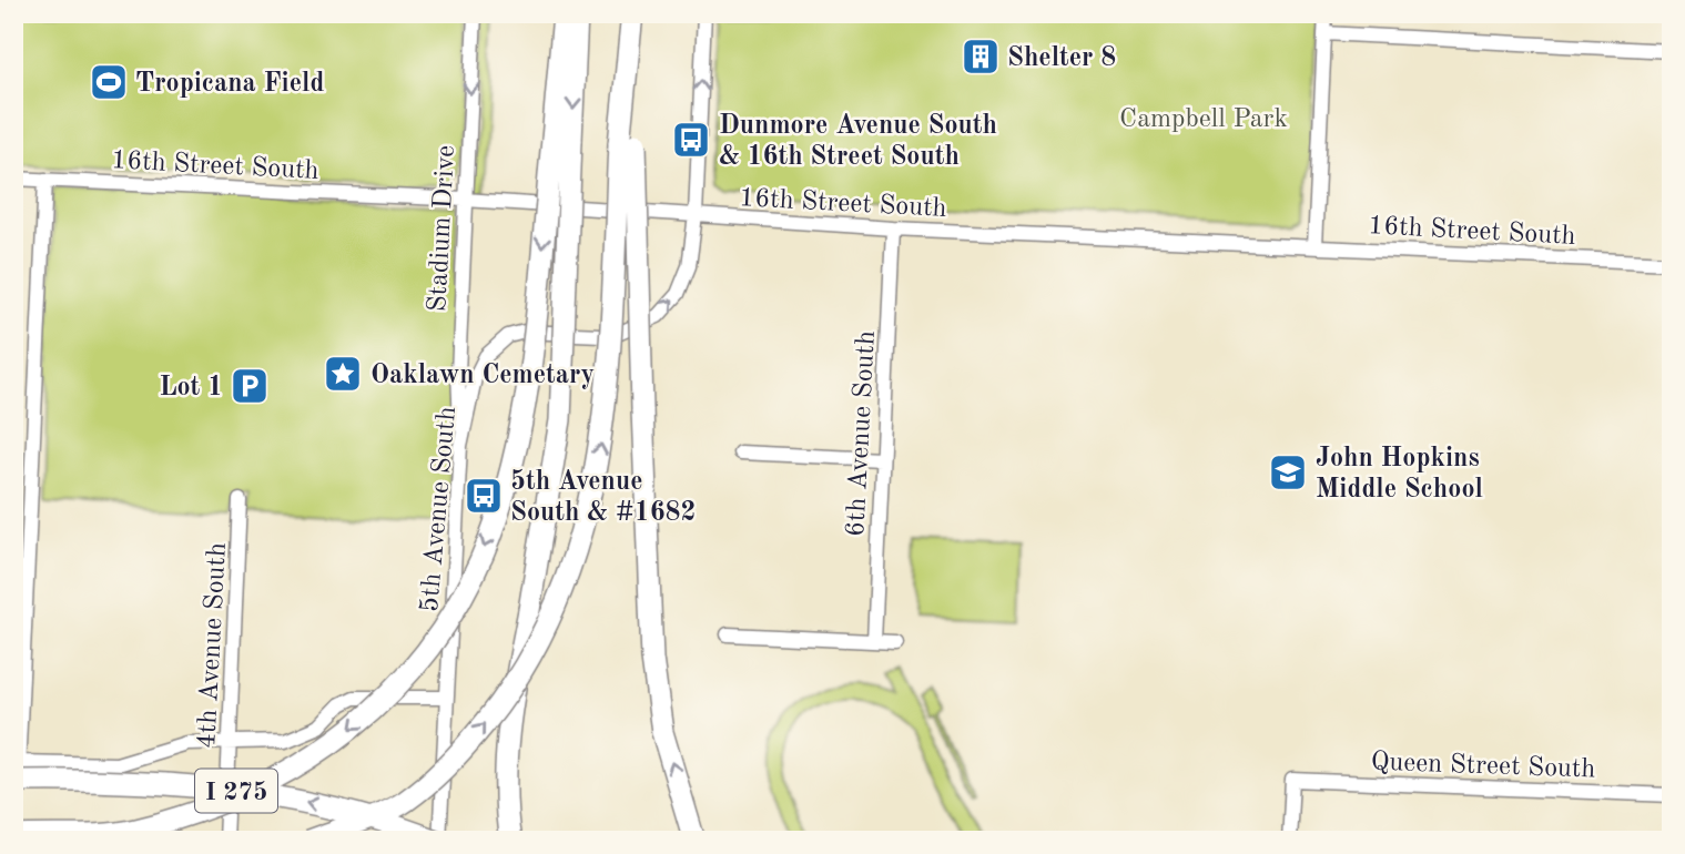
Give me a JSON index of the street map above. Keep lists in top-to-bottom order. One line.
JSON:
{"streets":{"highway":["I 275"],"street":["16th Street South","Stadium Drive","6th Avenue South","5th Avenue South","4th Avenue South","Queen Street South"]},"crossings":[["16th Street South","Stadium Drive"],["16th Street South","6th Avenue South"],["16th Street South","5th Avenue South"],["Stadium Drive","5th Avenue South"],["5th Avenue South","I 275"]],"one_way":["Stadium Drive","5th Avenue South"],"parks":["Campbell Park"],"places":{"building":["Shelter 8"],"sports":["Tropicana Field"],"bus stop":["Dunmore Avenue South & 16th Street South","5th Avenue South & #1682"],"place":["Oaklawn Cemetary"],"parking":["Lot 1"],"school or university":["John Hopkins Middle School"]}}
